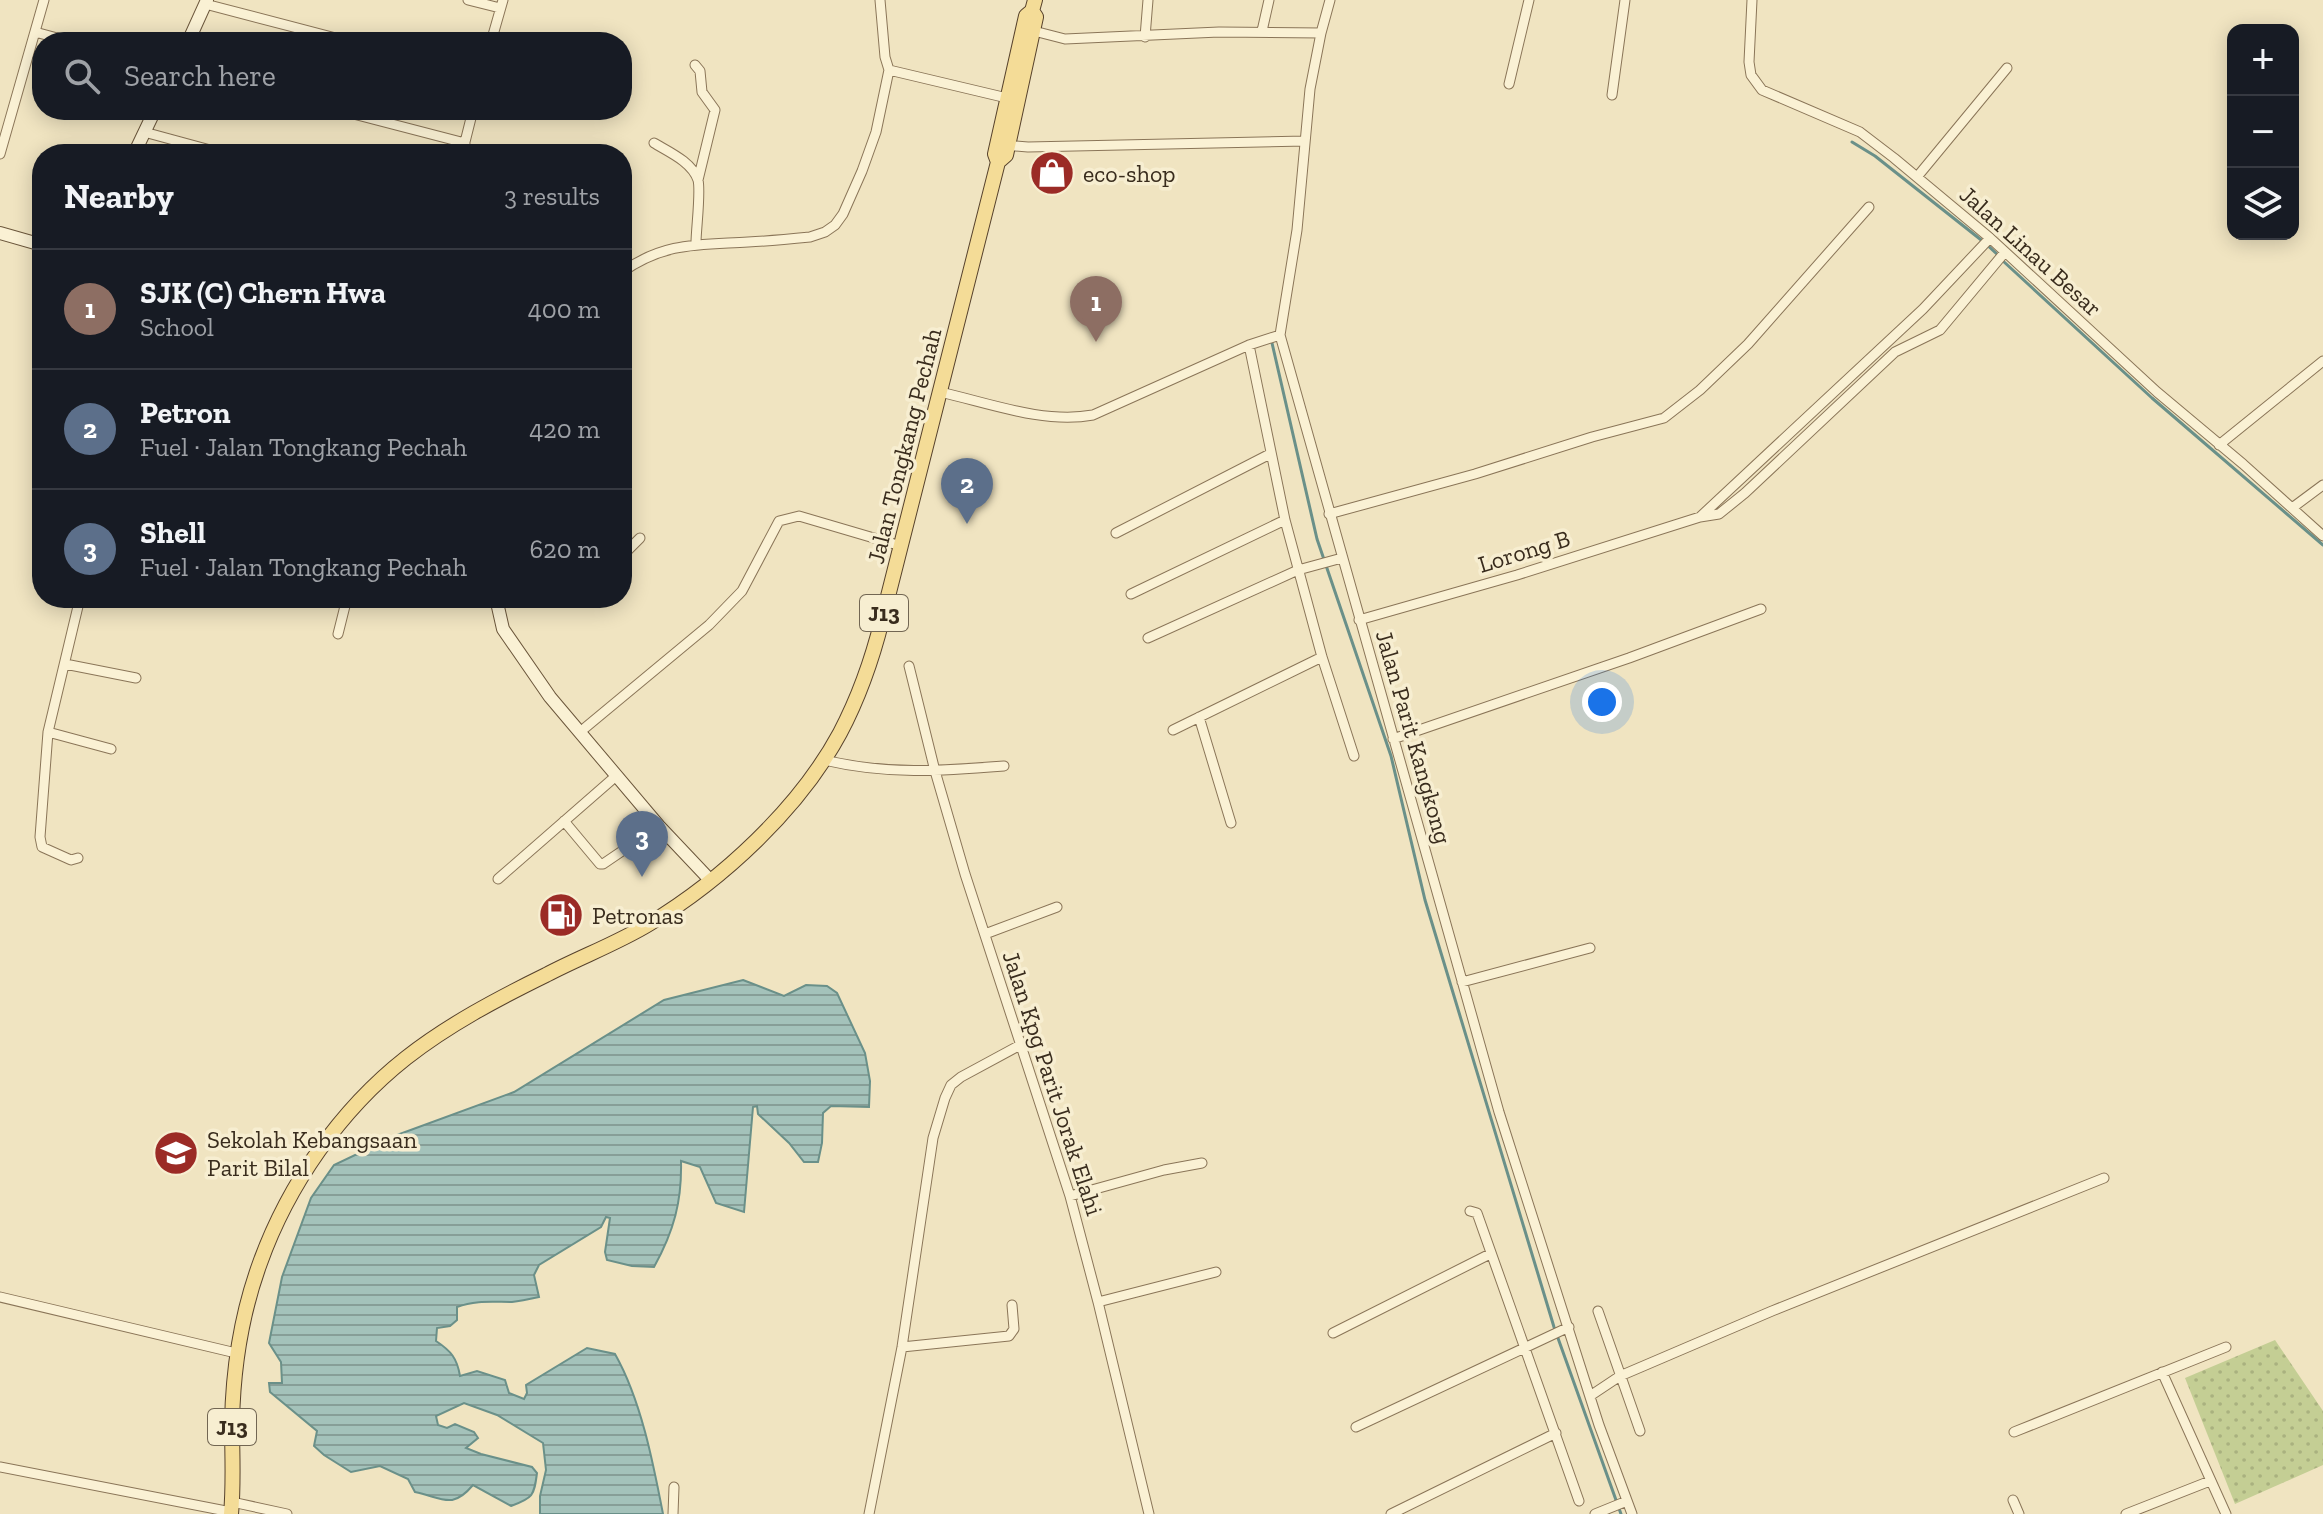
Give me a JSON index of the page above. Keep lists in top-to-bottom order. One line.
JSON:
{"streets":{"main road":["Jalan Tongkang Pechah","J13"],"street":["Jalan Linau Besar","Lorong B","Jalan Parit Kangkong","Jalan Kpg Parit Jorak Elahi"]},"crossings":[["Jalan Linau Besar","Lorong B"],["Lorong B","Jalan Parit Kangkong"]],"places":{"shop":["eco-shop"],"fuel station":["Petronas"],"school or university":["Sekolah Kebangsaan Parit Bilal"]},"page":{"map_buttons":["+","−"],"search":"Search here","heading":["Nearby","3 results"],"list":[{"mark":"1","name":"SJK (C) Chern Hwa","note":"School","value":"400 m"},{"mark":"2","name":"Petron","note":"Fuel · Jalan Tongkang Pechah","value":"420 m"},{"mark":"3","name":"Shell","note":"Fuel · Jalan Tongkang Pechah","value":"620 m"}],"pins":["1","2","3"]}}
